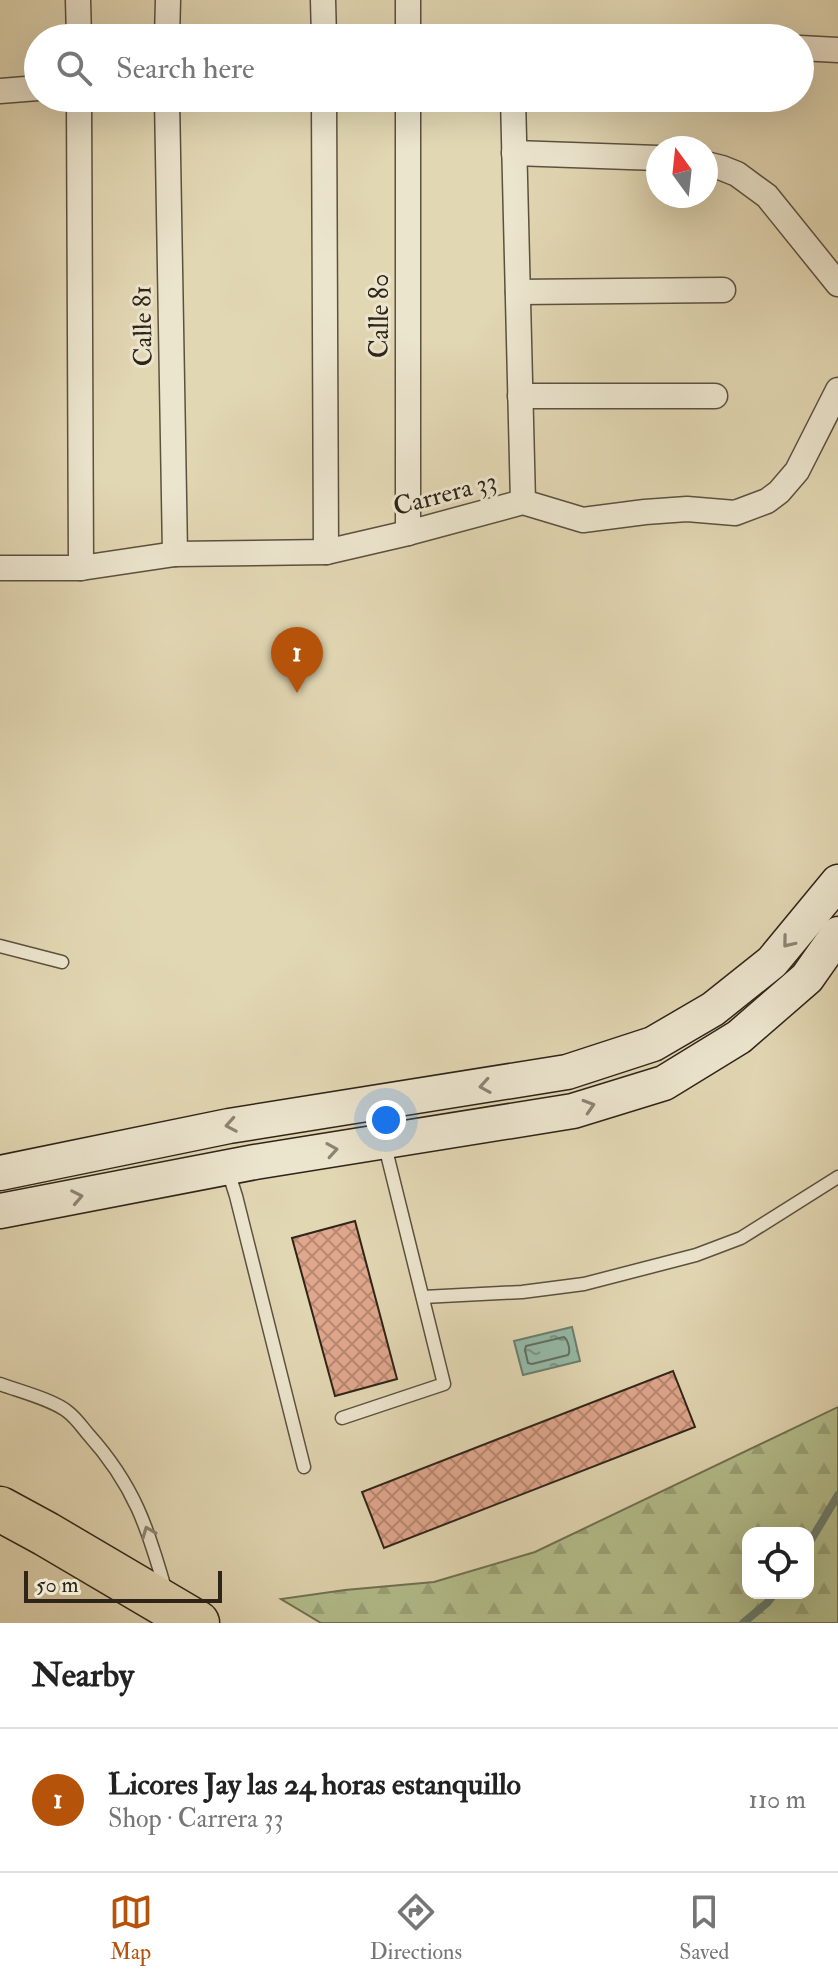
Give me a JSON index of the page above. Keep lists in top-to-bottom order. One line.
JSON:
{"streets":{"street":["Calle 80","Calle 81","Carrera 33"]},"crossings":[["Calle 80","Carrera 33"],["Calle 81","Carrera 33"]],"scale_bar":"50 m","north":"top","page":{"search":"Search here","pins":"1","scale":"50 m","heading":"Nearby","list":[{"mark":"1","name":"Licores Jay las 24 horas estanquillo","note":"Shop · Carrera 33","value":"110 m"}],"nav":["Map","Directions","Saved"]}}
